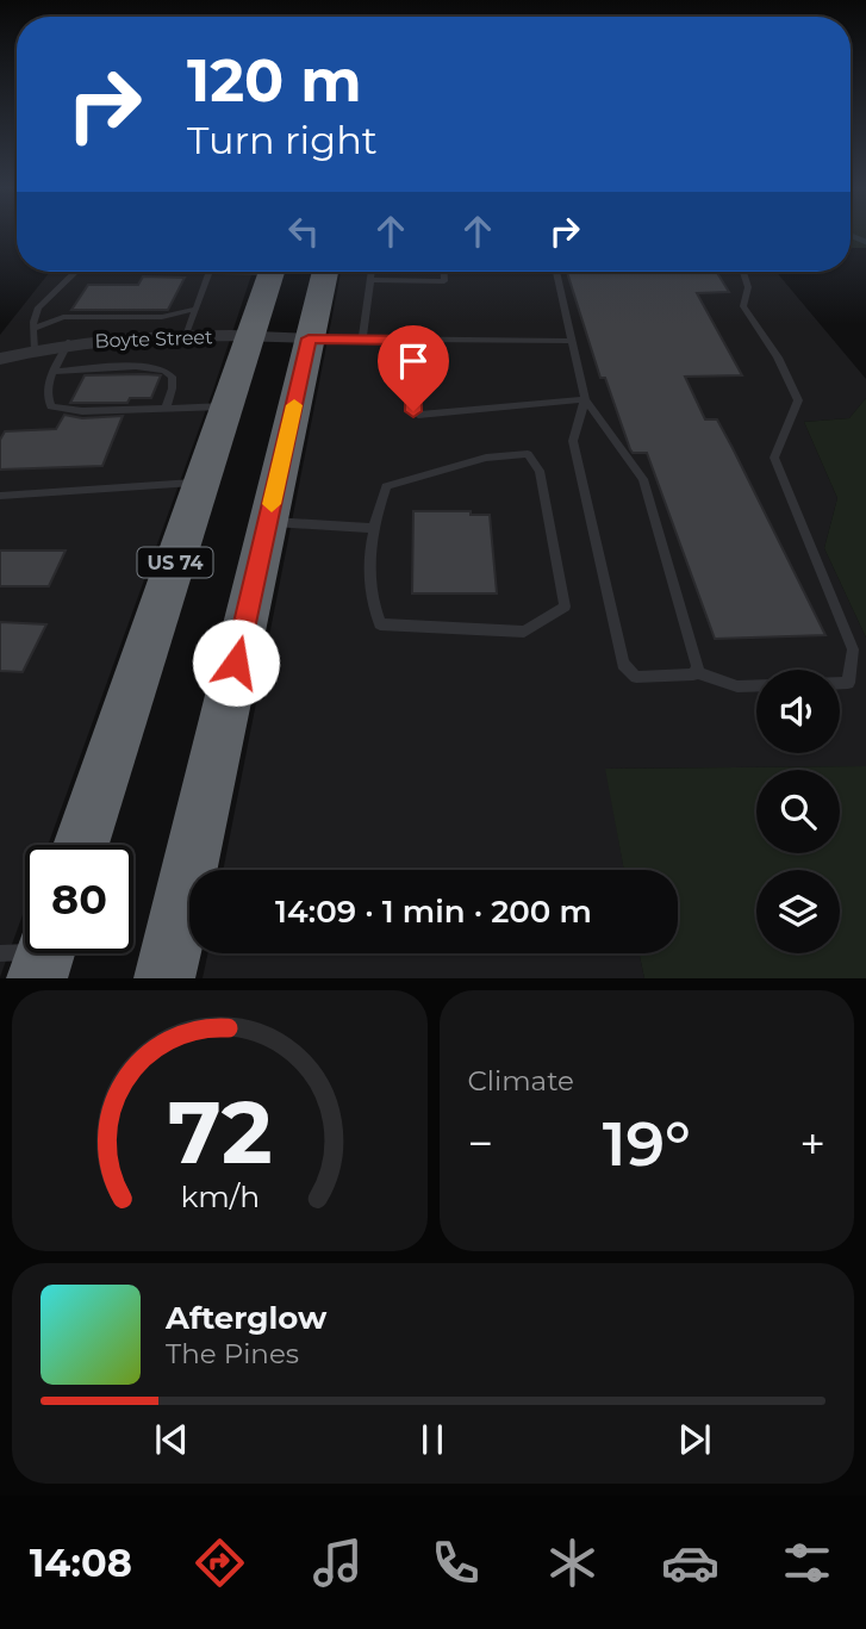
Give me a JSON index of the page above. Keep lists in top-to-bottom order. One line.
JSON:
{"streets":{"highway":["US 74"],"street":["Boyte Street"]},"crossings":[["Boyte Street","US 74"]],"page":{"turn":["120 m","Turn right"],"limit":"80","trip":"14:09 · 1 min · 200 m","tile":"Climate","heat":["−","19°","+"],"song":["Afterglow","The Pines"],"tabs":"14:08","gauge":["72","km/h"]}}
